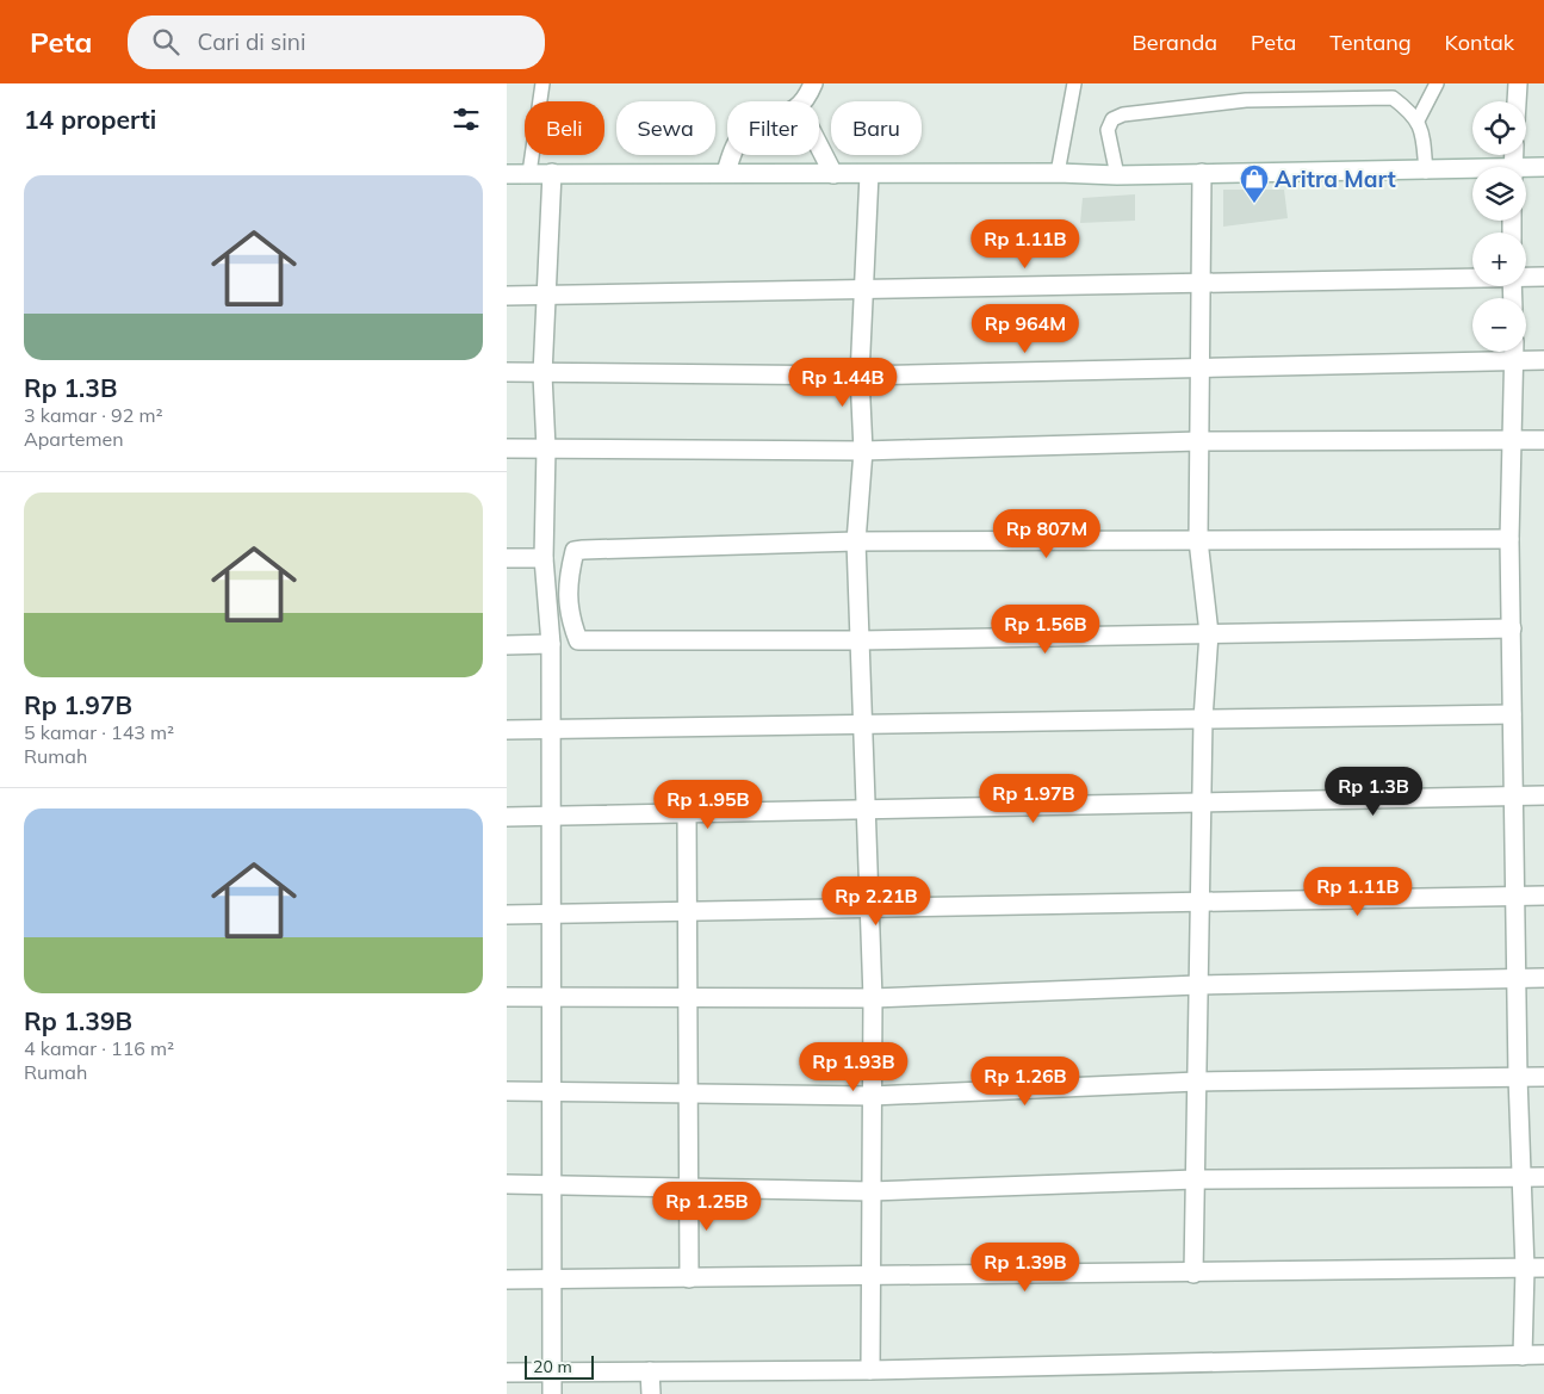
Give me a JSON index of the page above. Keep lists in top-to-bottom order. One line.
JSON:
{"places":{"shop":["Aritra Mart"]},"scale_bar":"20 m","page":{"header":"Peta","search":"Cari di sini","nav":["Beranda","Peta","Tentang","Kontak"],"heading":"14 properti","map_buttons":["+","−"],"chip":["Beli","Sewa","Filter","Baru"],"list":[{"name":"Rp 1.3B","note":"3 kamar · 92 m² · Apartemen"},{"name":"Rp 1.97B","note":"5 kamar · 143 m² · Rumah"},{"name":"Rp 1.39B","note":"4 kamar · 116 m² · Rumah"}],"price":["Rp 1.11B","Rp 964M","Rp 1.44B","Rp 807M","Rp 1.56B","Rp 1.3B","Rp 1.97B","Rp 1.95B","Rp 1.11B","Rp 2.21B","Rp 1.93B","Rp 1.26B","Rp 1.25B","Rp 1.39B"],"scale":"20 m"}}
